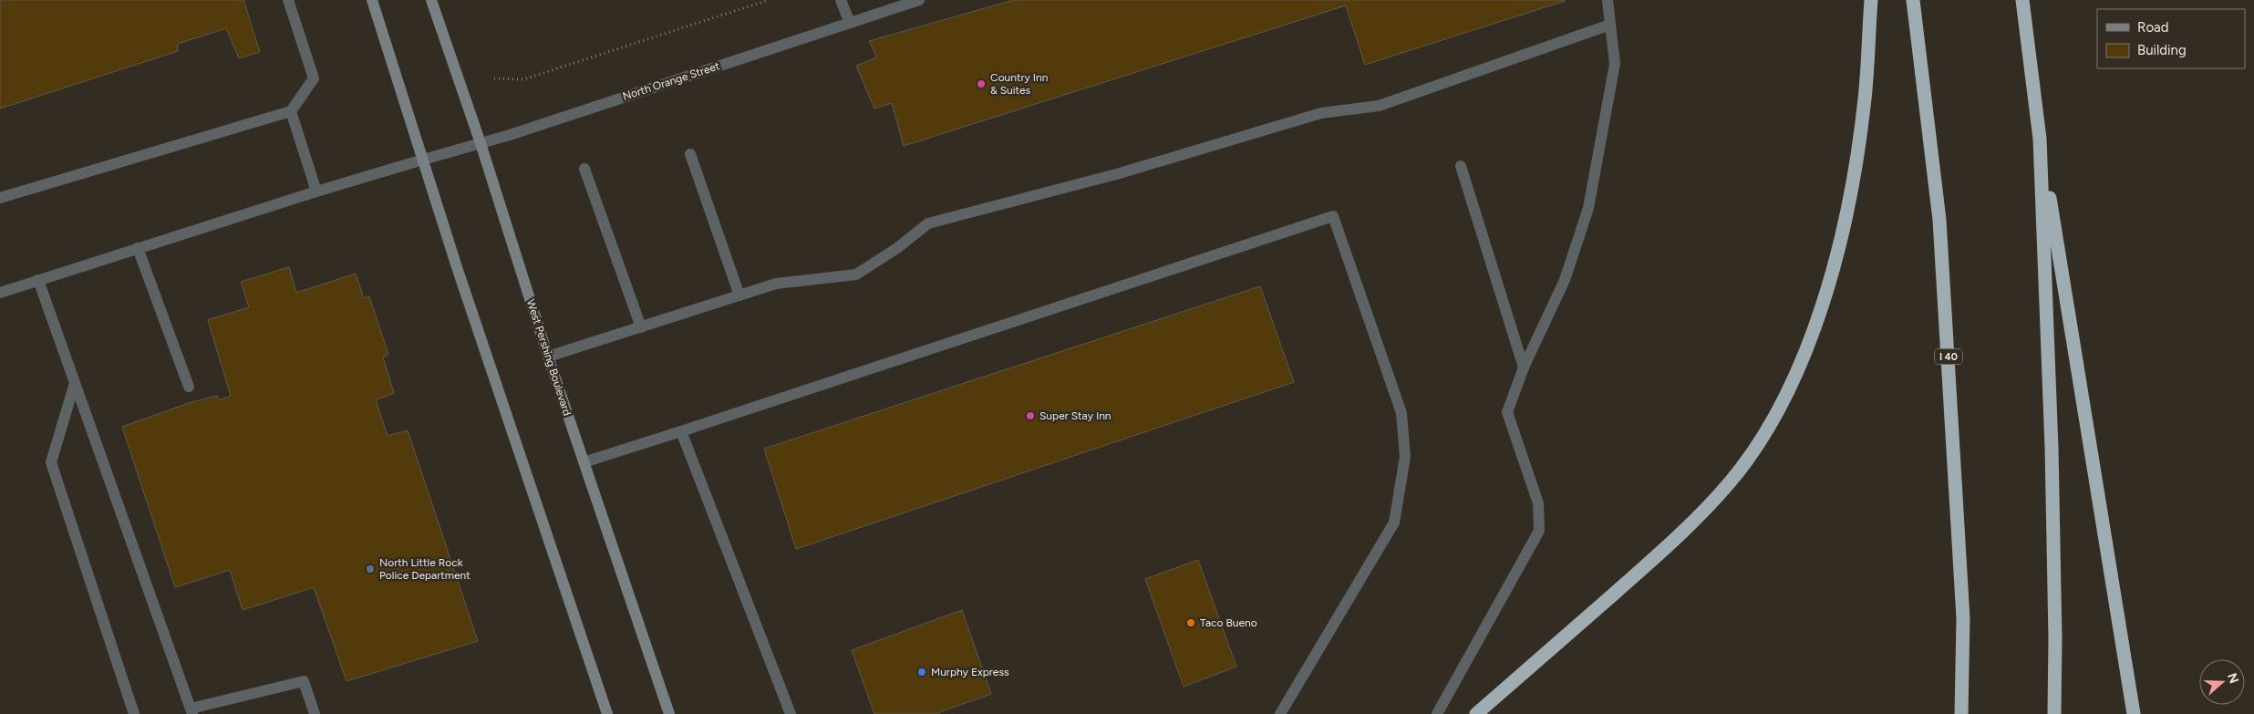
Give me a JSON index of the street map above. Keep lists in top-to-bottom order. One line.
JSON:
{"streets":{"highway":["I 40"],"main road":["West Pershing Boulevard"],"street":["North Orange Street"]},"crossings":[["North Orange Street","West Pershing Boulevard"]],"places":["Country Inn & Suites","Super Stay Inn","North Little Rock Police Department","Taco Bueno","Murphy Express"],"legend":["Road","Building"],"north":"right"}
